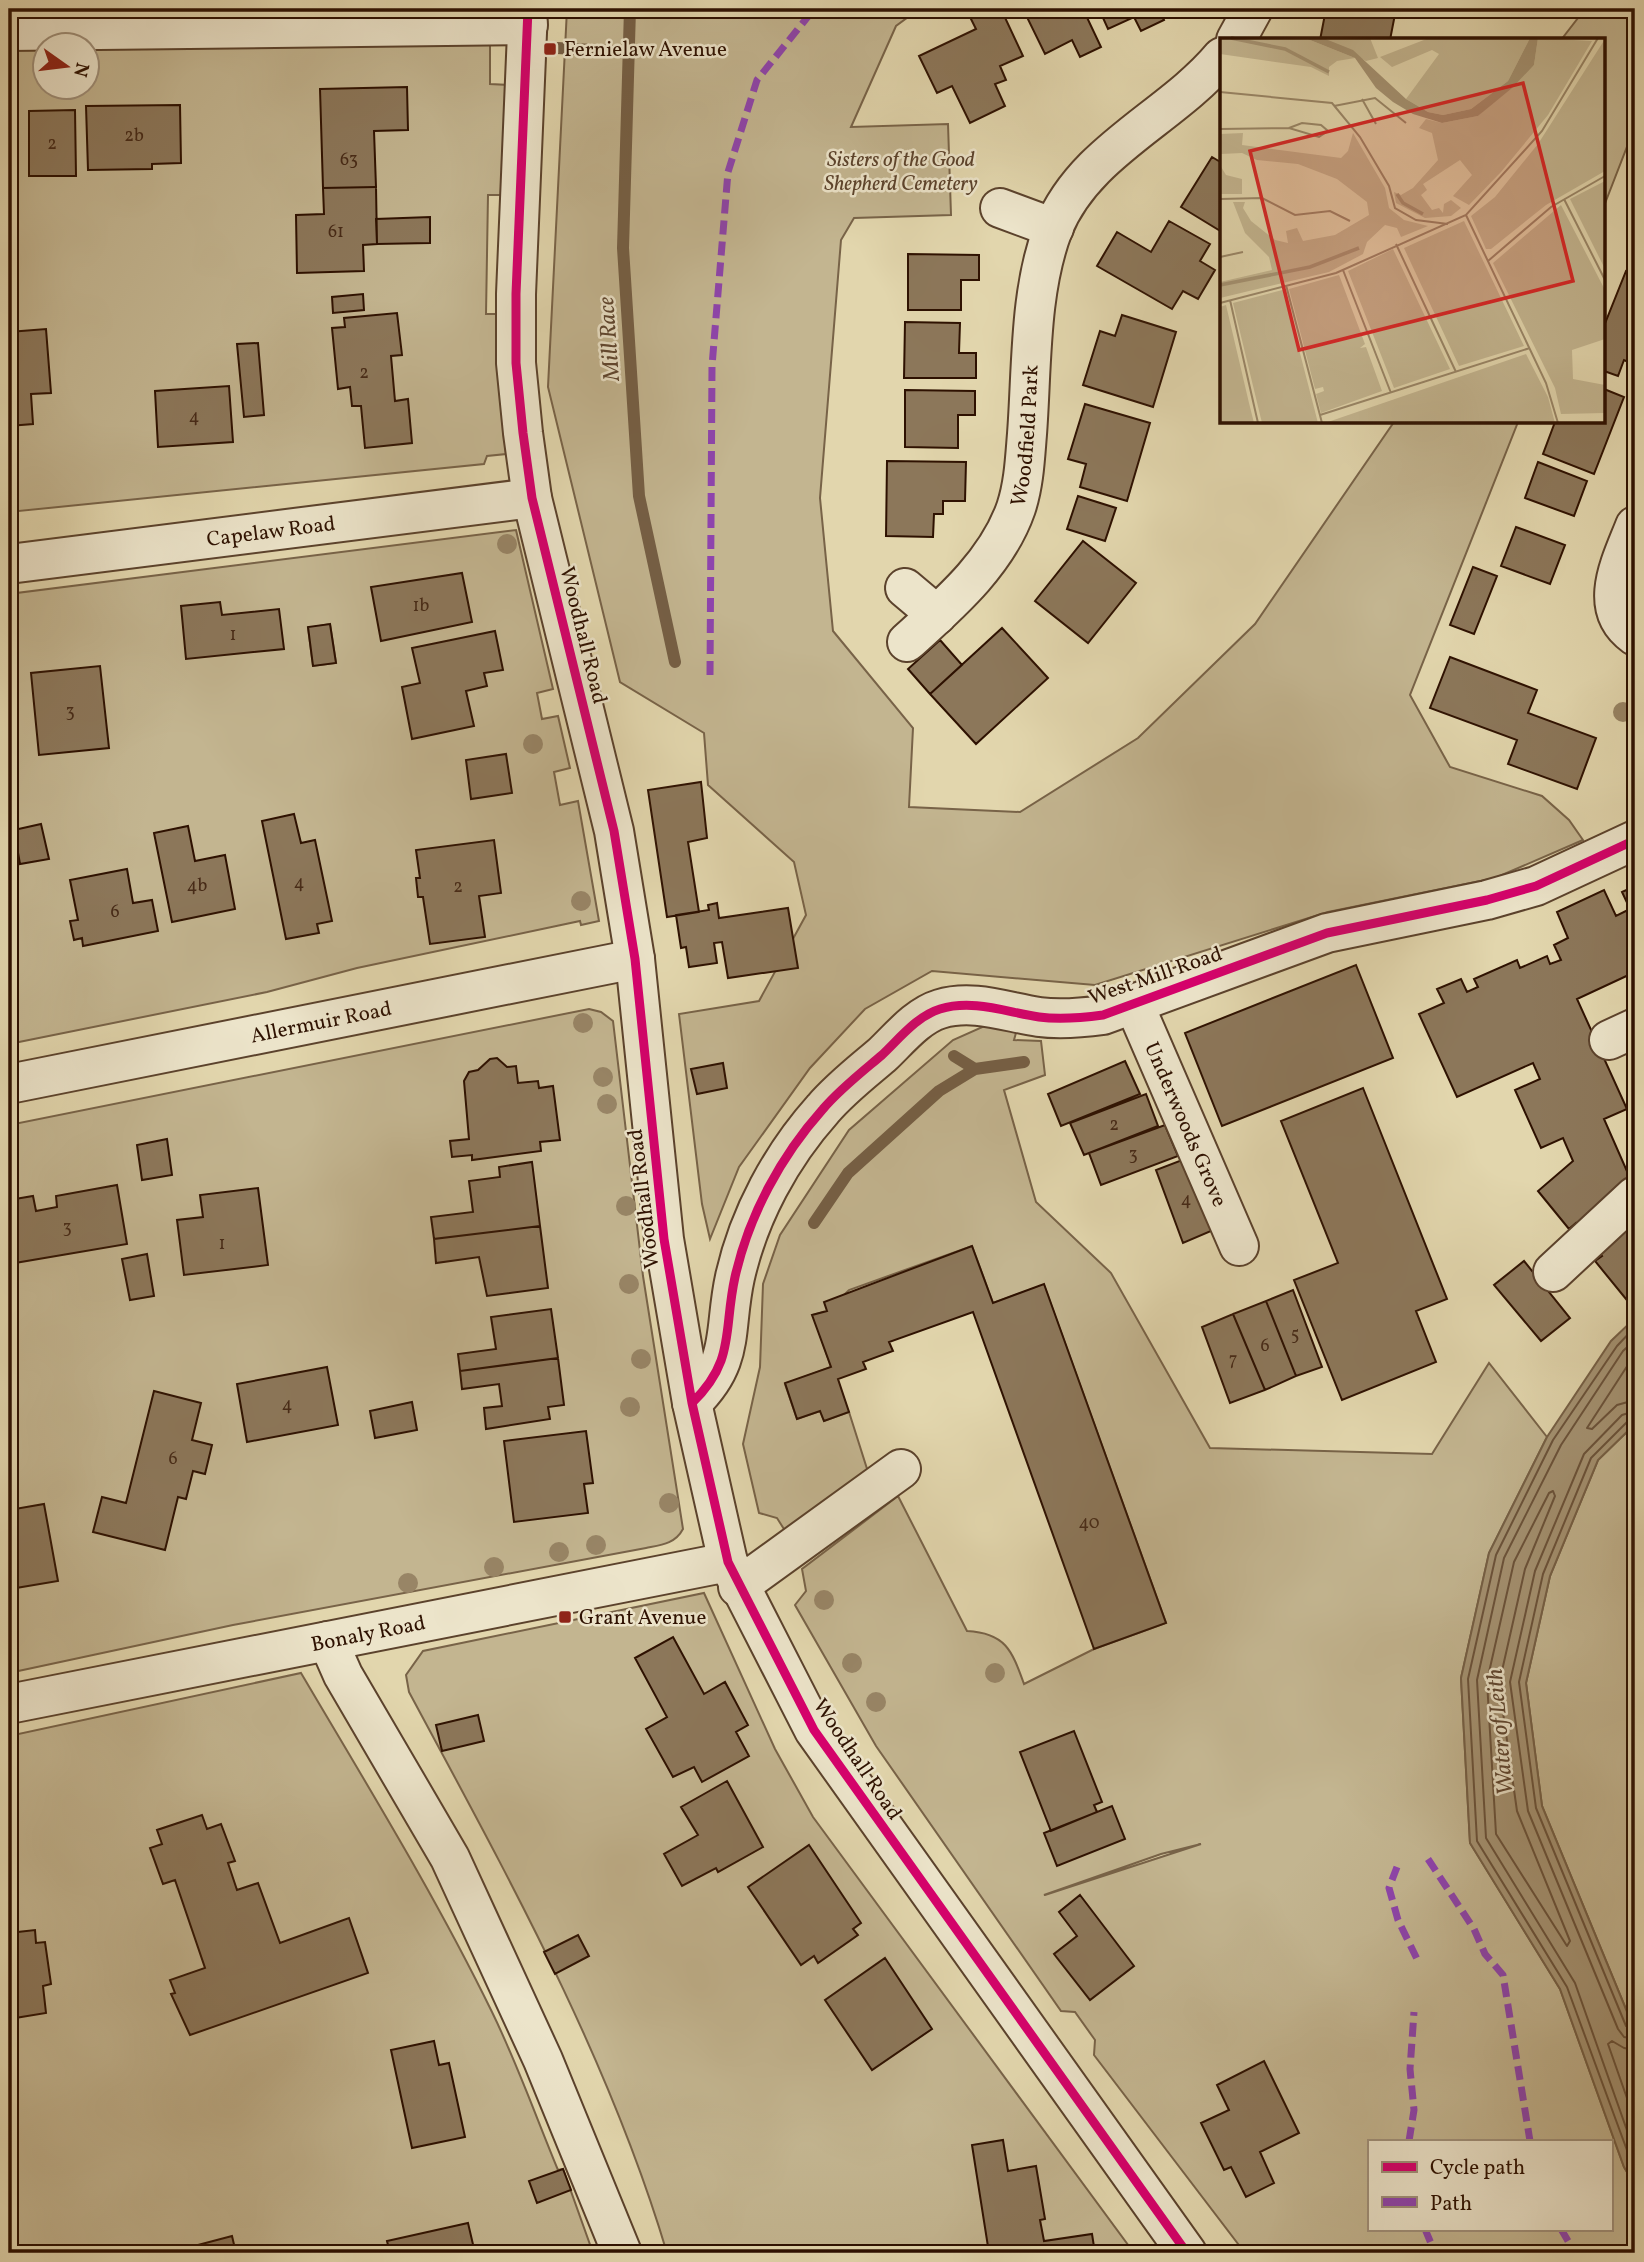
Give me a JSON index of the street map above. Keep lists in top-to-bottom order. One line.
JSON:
{"streets":{"street":["Woodfield Park","Capelaw Road","Woodhall Road","West Mill Road","Allermuir Road","Underwoods Grove","Bonaly Road"]},"crossings":[["Capelaw Road","Woodhall Road"],["Woodhall Road","West Mill Road"],["Woodhall Road","Allermuir Road"],["Woodhall Road","Bonaly Road"],["West Mill Road","Underwoods Grove"]],"water":["Mill Race","Water of Leith"],"parks":["Sisters of the Good Shepherd Cemetery"],"places":{"transit":["Fernielaw Avenue","Grant Avenue"]},"house_numbers":["2b","2","63","61","2","4","1b","1","3","4","4b","2","6","2","3","4","3","1","5","6","7","4","6","40"],"legend":["Cycle path","Path"],"north":"right"}
